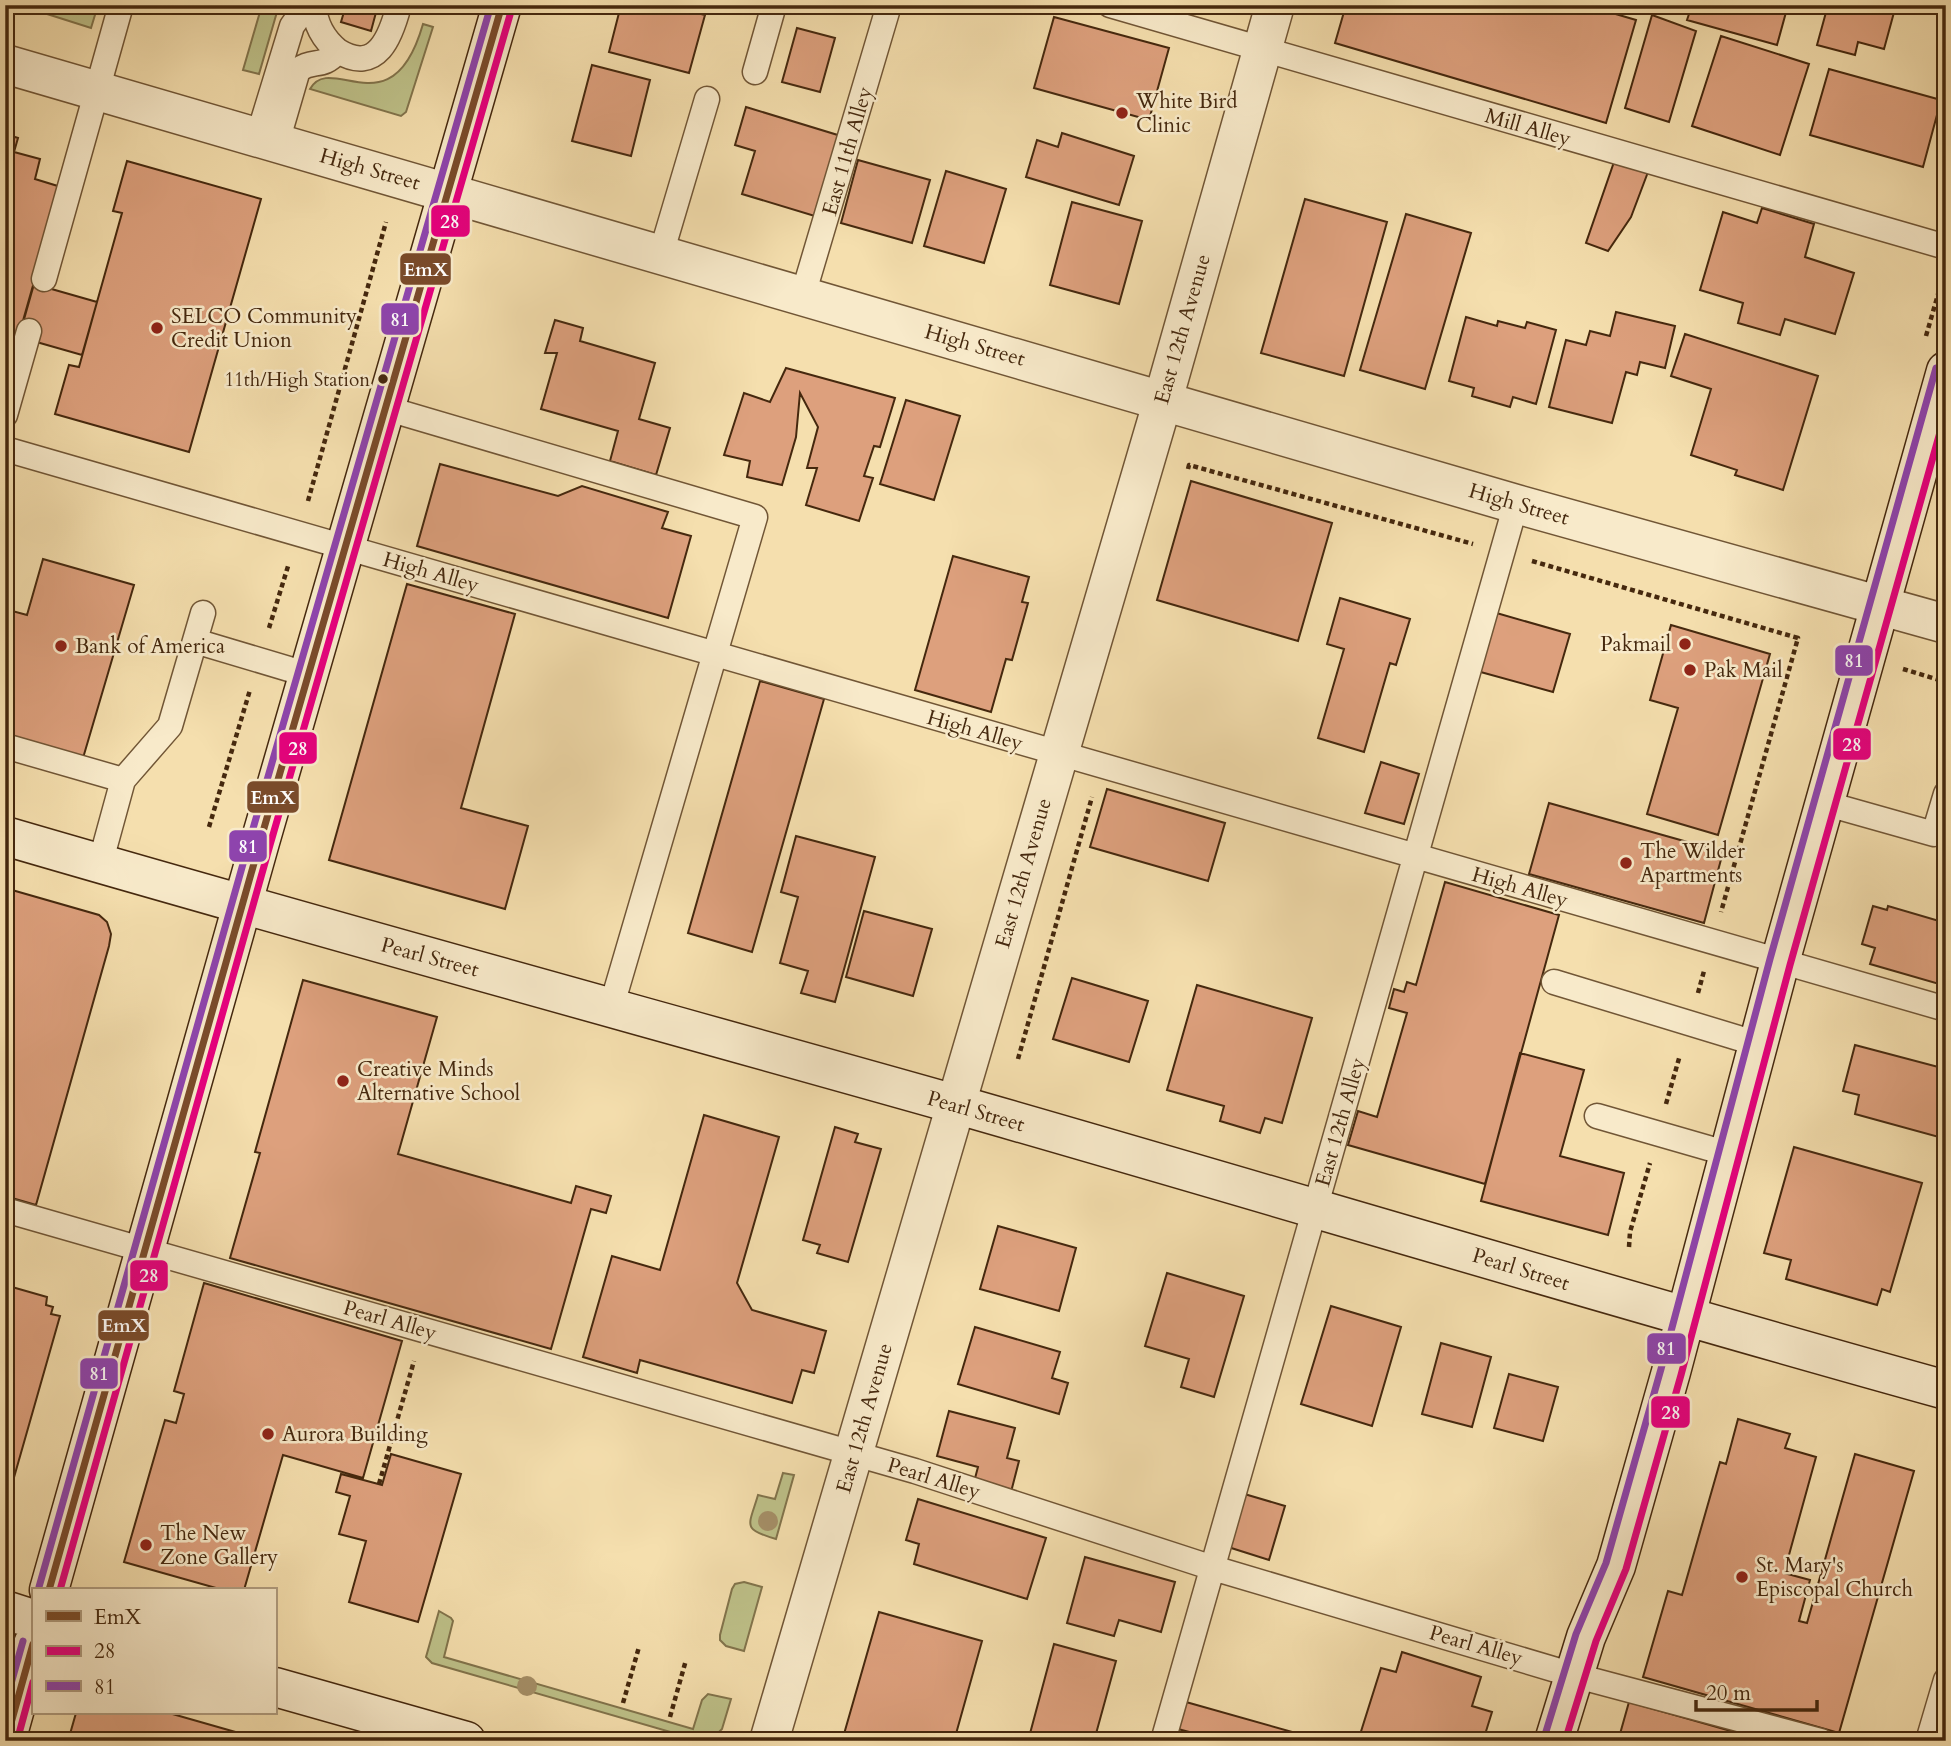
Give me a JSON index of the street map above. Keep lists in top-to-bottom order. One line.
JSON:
{"streets":{"main road":["High Street","East 12th Avenue","Pearl Street"],"lane":["Mill Alley","East 11th Alley","High Alley","East 12th Alley","Pearl Alley"]},"crossings":[["Mill Alley","East 12th Avenue"],["East 11th Alley","High Street"],["High Street","East 12th Avenue"],["High Street","East 12th Alley"],["East 12th Avenue","High Alley"],["East 12th Avenue","Pearl Street"],["East 12th Avenue","Pearl Alley"],["High Alley","East 12th Alley"],["Pearl Street","East 12th Alley"],["East 12th Alley","Pearl Alley"]],"places":["White Bird Clinic","SELCO Community Credit Union","11th/High Station","Pakmail","Bank of America","Pak Mail","The Wilder Apartments","Creative Minds Alternative School","Aurora Building","The New Zone Gallery","St. Mary's Episcopal Church"],"lines":["transit line EmX","transit line 81","transit line 28"],"legend":["EmX","28","81"],"scale_bar":"20 m"}
